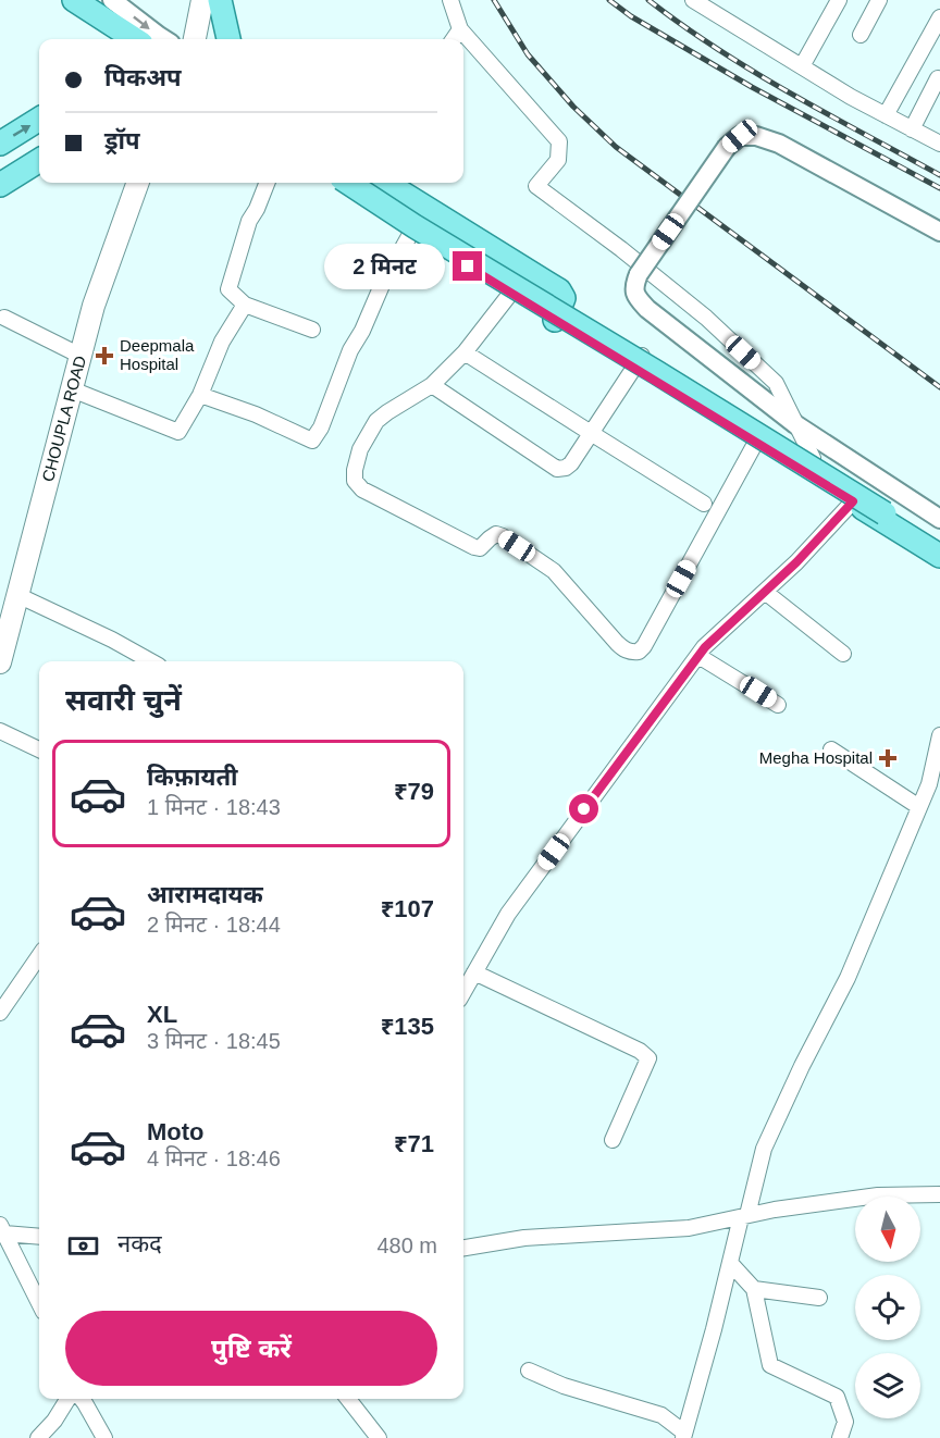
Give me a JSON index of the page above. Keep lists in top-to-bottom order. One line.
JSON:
{"streets":{"main road":["CHOUPLA ROAD"]},"places":{"health":["Deepmala Hospital","Megha Hospital"]},"north":"bottom","page":{"banner":["पिकअप","ड्रॉप"],"bubble":"2 मिनट","heading":"सवारी चुनें","list":[{"name":"किफ़ायती","note":"1 मिनट · 18:43","value":"₹79"},{"name":"आरामदायक","note":"2 मिनट · 18:44","value":"₹107"},{"name":"XL","note":"3 मिनट · 18:45","value":"₹135"},{"name":"Moto","note":"4 मिनट · 18:46","value":"₹71"}],"pay":["नकद","480 m"],"buttons":"पुष्टि करें"}}
